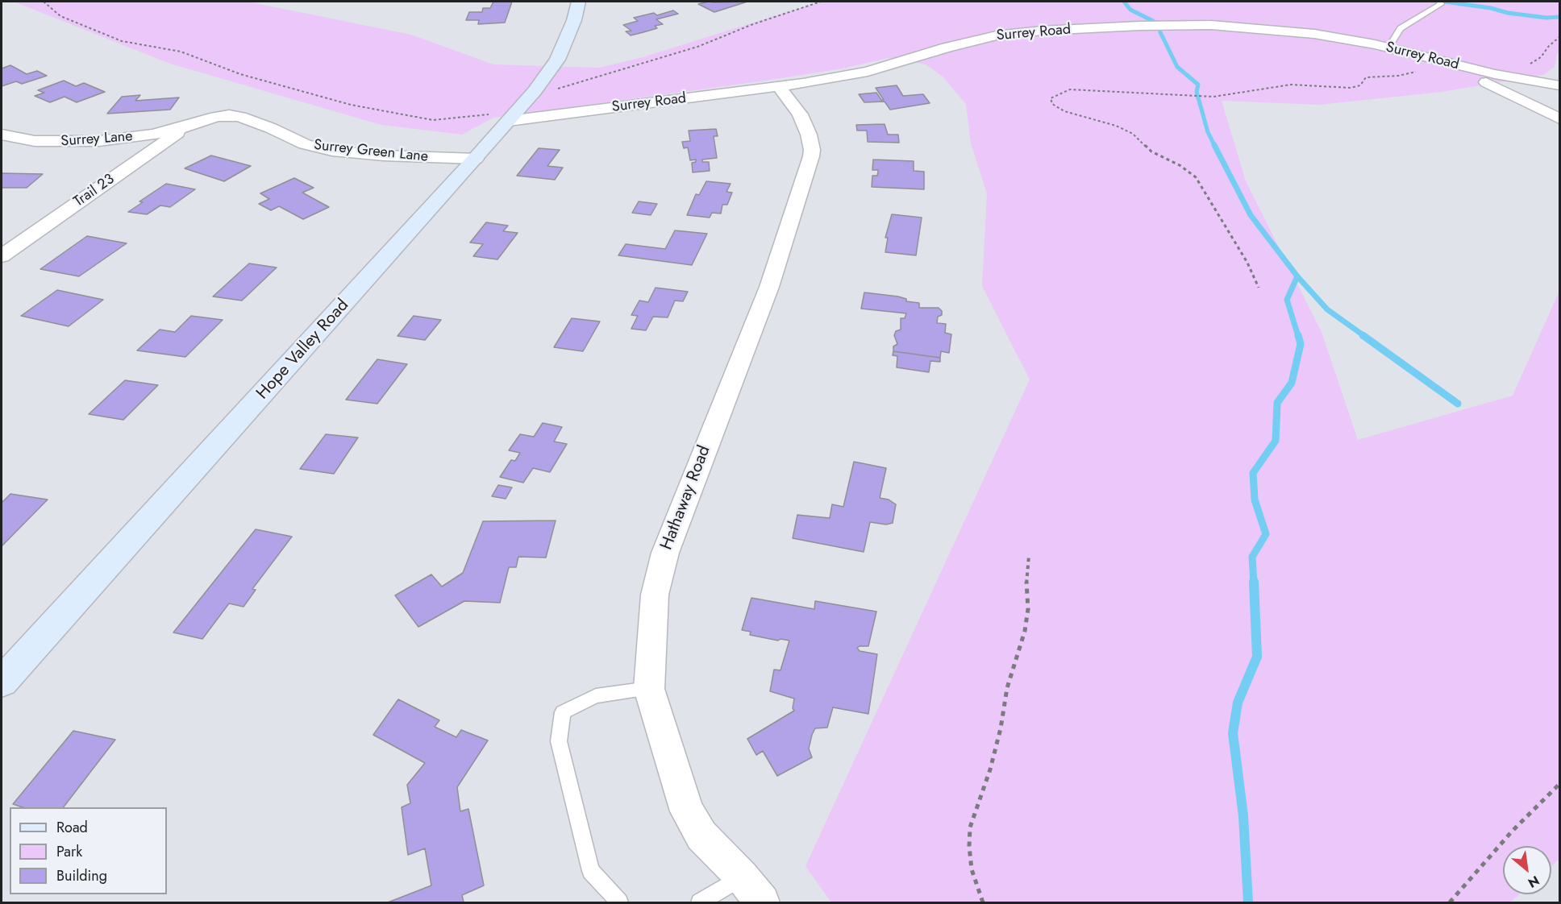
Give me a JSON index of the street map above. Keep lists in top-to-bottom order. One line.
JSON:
{"streets":{"main road":["Hope Valley Road"],"street":["Surrey Road","Surrey Lane","Surrey Green Lane","Trail 23","Hathaway Road"]},"crossings":[["Surrey Road","Hope Valley Road"],["Surrey Road","Hathaway Road"],["Surrey Lane","Surrey Green Lane"],["Surrey Lane","Trail 23"],["Surrey Green Lane","Trail 23"],["Surrey Green Lane","Hope Valley Road"]],"legend":["Road","Park","Building"],"north":"bottom right"}
